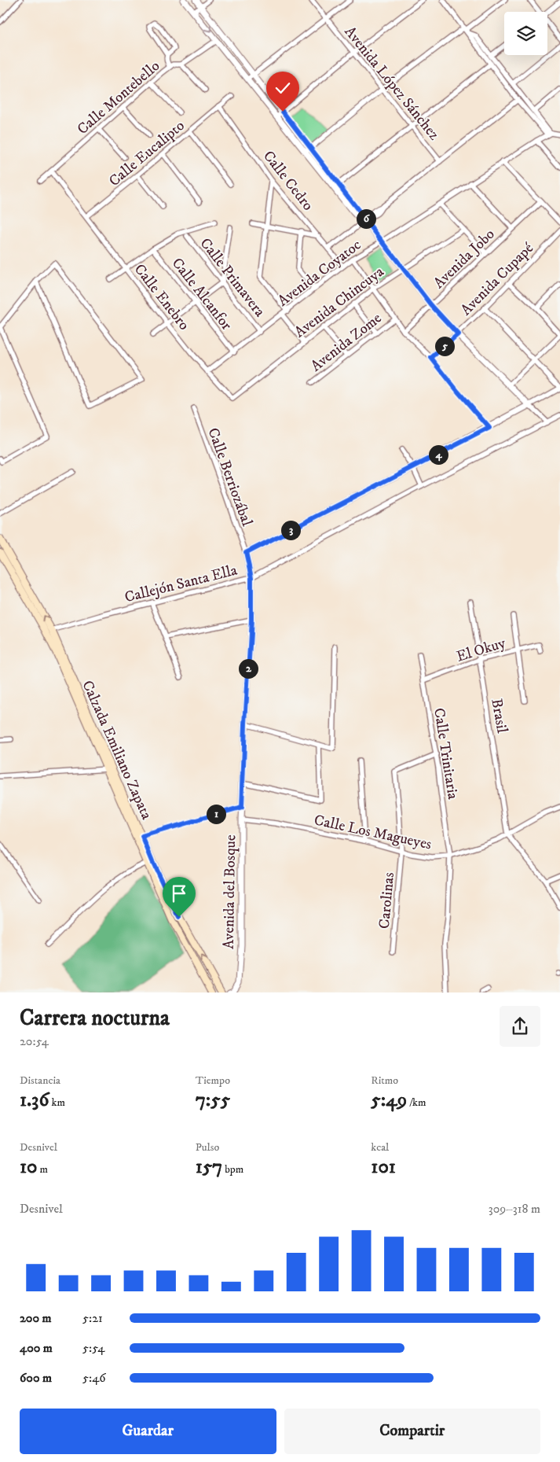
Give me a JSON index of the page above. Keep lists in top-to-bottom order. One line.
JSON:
{"streets":{"main road":["Calzada Emiliano Zapata"],"street":["Avenida López Sánchez","Calle Montebello","Calle Eucalipto","Calle Cedro","Avenida Jobo","Avenida Coyatoc","Calle Primavera","Avenida Cupapé","Calle Alcanfor","Calle Enebro","Avenida Chincuya","Avenida Zome","Calle Berriozábal","Callejón Santa Ella","El Okuy","Brasil","Calle Trinitaria","Calle Los Magueyes","Avenida del Bosque","Carolinas"]},"crossings":[["Calle Montebello","Calle Enebro"],["Calle Eucalipto","Calle Cedro"],["Calle Eucalipto","Calle Enebro"],["Calle Cedro","Avenida Coyatoc"],["Avenida Coyatoc","Calle Primavera"],["Avenida Coyatoc","Calle Alcanfor"],["Avenida Coyatoc","Calle Enebro"],["Calle Enebro","Avenida Chincuya"],["Calle Berriozábal","Avenida del Bosque"],["Callejón Santa Ella","Calzada Emiliano Zapata"],["Callejón Santa Ella","Avenida del Bosque"],["El Okuy","Brasil"],["El Okuy","Calle Trinitaria"],["Brasil","Calle Los Magueyes"],["Calle Trinitaria","Calle Los Magueyes"],["Calle Trinitaria","Carolinas"],["Calle Los Magueyes","Avenida del Bosque"],["Calle Los Magueyes","Carolinas"]],"page":{"pins":["6","5","4","3","2","1"],"heading":["Carrera nocturna","20:54"],"stats":[["Distancia","1.36 km"],["Tiempo","7:55"],["Ritmo","5:49 /km"],["Desnivel","10 m"],["Pulso","157 bpm"],["kcal","101"]],"chart":["Desnivel","309–318 m"],"list":[{"name":"200 m","note":"5:21"},{"name":"400 m","note":"5:54"},{"name":"600 m","note":"5:46"}],"buttons":["Guardar","Compartir"]}}
